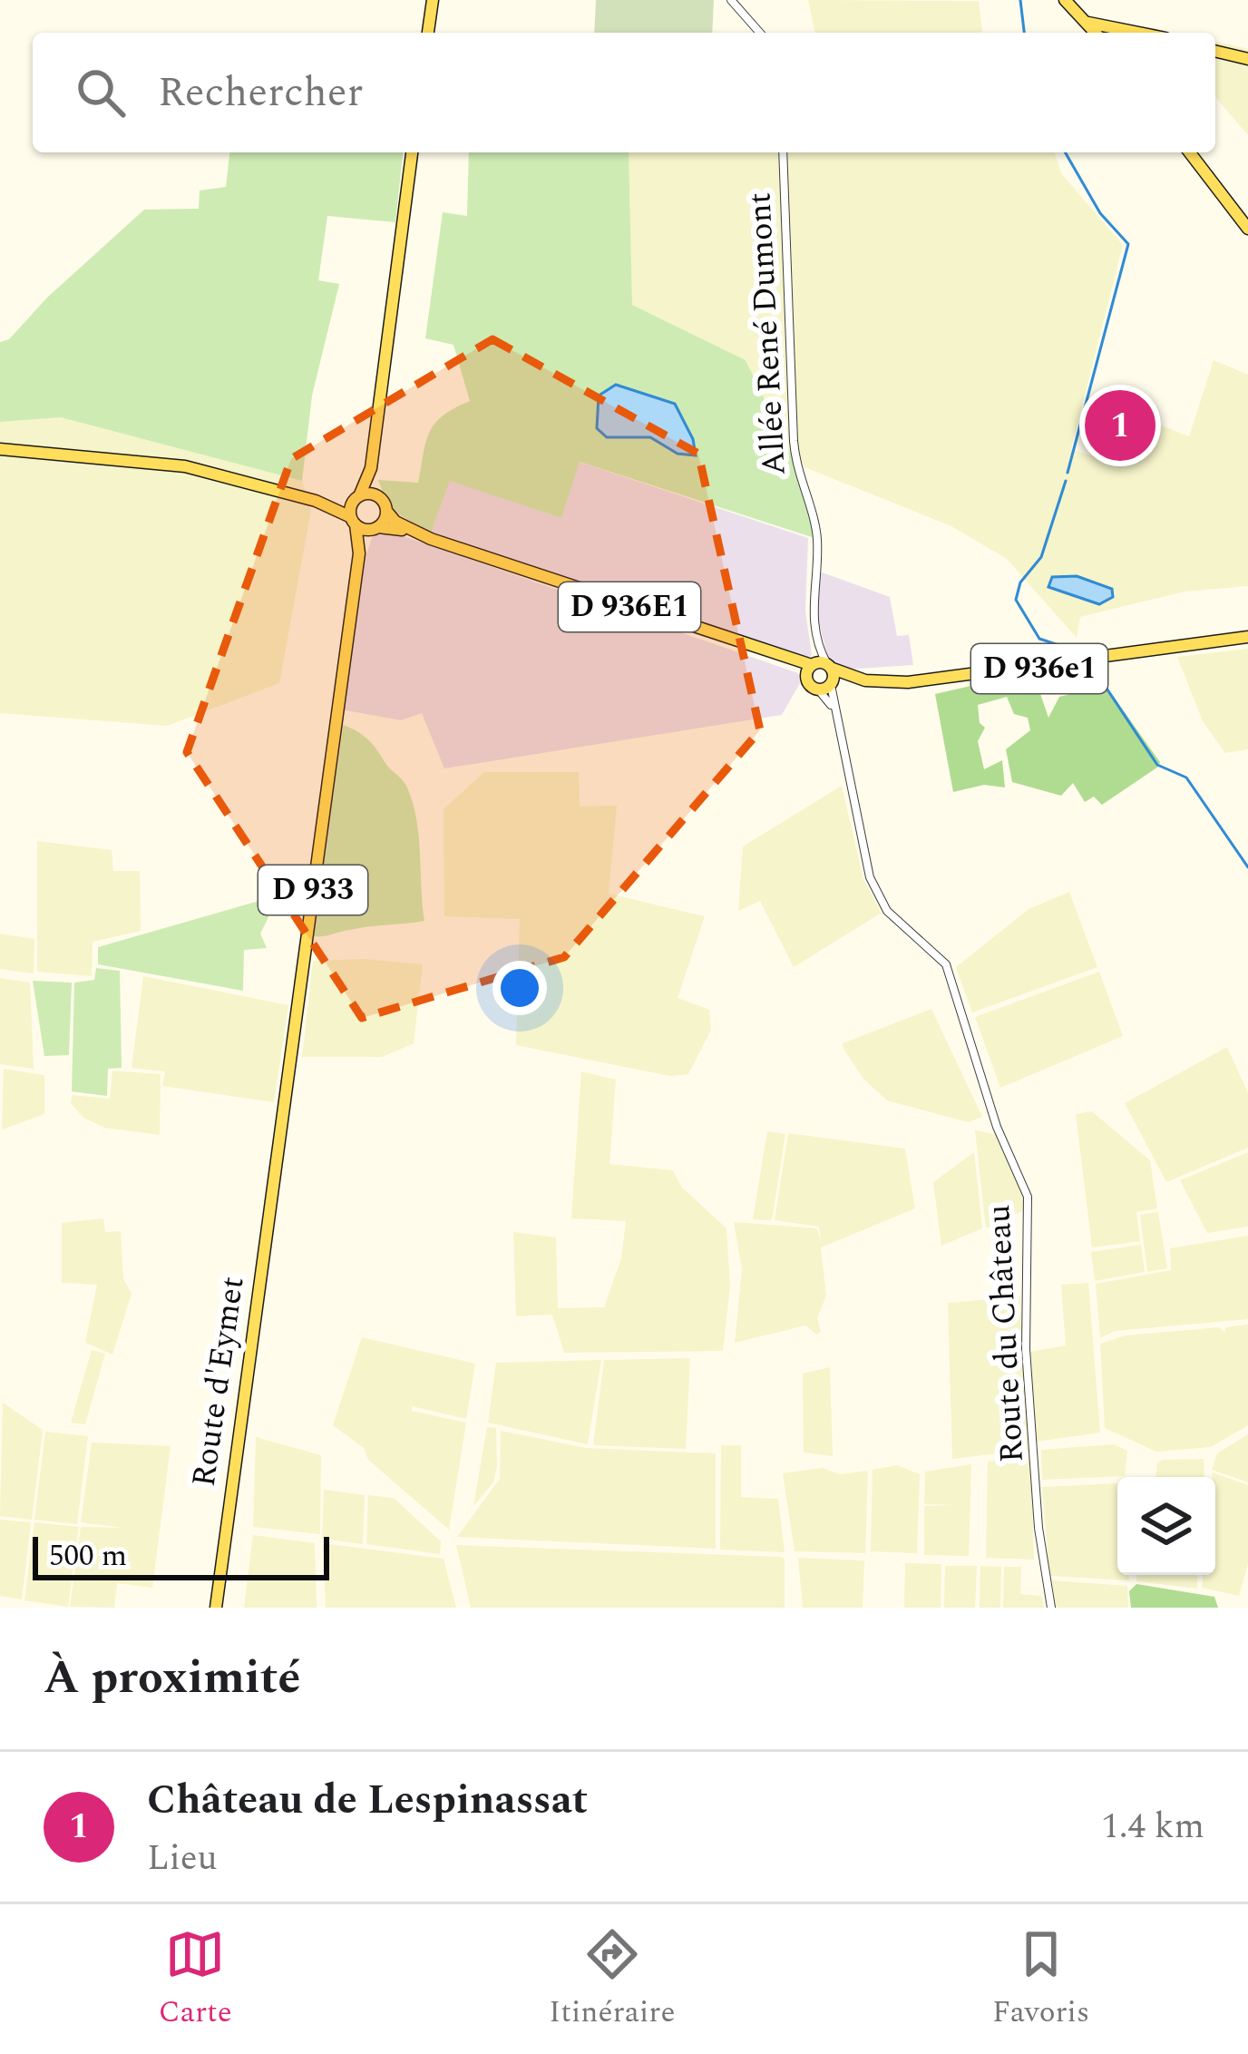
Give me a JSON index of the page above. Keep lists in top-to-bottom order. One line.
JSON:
{"streets":{"main road":["D 936E1","D 936e1","D 933","Route d'Eymet"],"street":["Allée René Dumont","Route du Château"]},"crossings":[["Allée René Dumont","D 936E1"],["Allée René Dumont","D 936e1"],["D 936E1","D 936e1"],["D 936E1","D 933"],["D 936e1","Route du Château"],["D 933","Route d'Eymet"]],"scale_bar":"500 m","page":{"search":"Rechercher","pins":"1","scale":"500 m","heading":"À proximité","list":[{"mark":"1","name":"Château de Lespinassat","note":"Lieu","value":"1.4 km"}],"nav":["Carte","Itinéraire","Favoris"]}}
